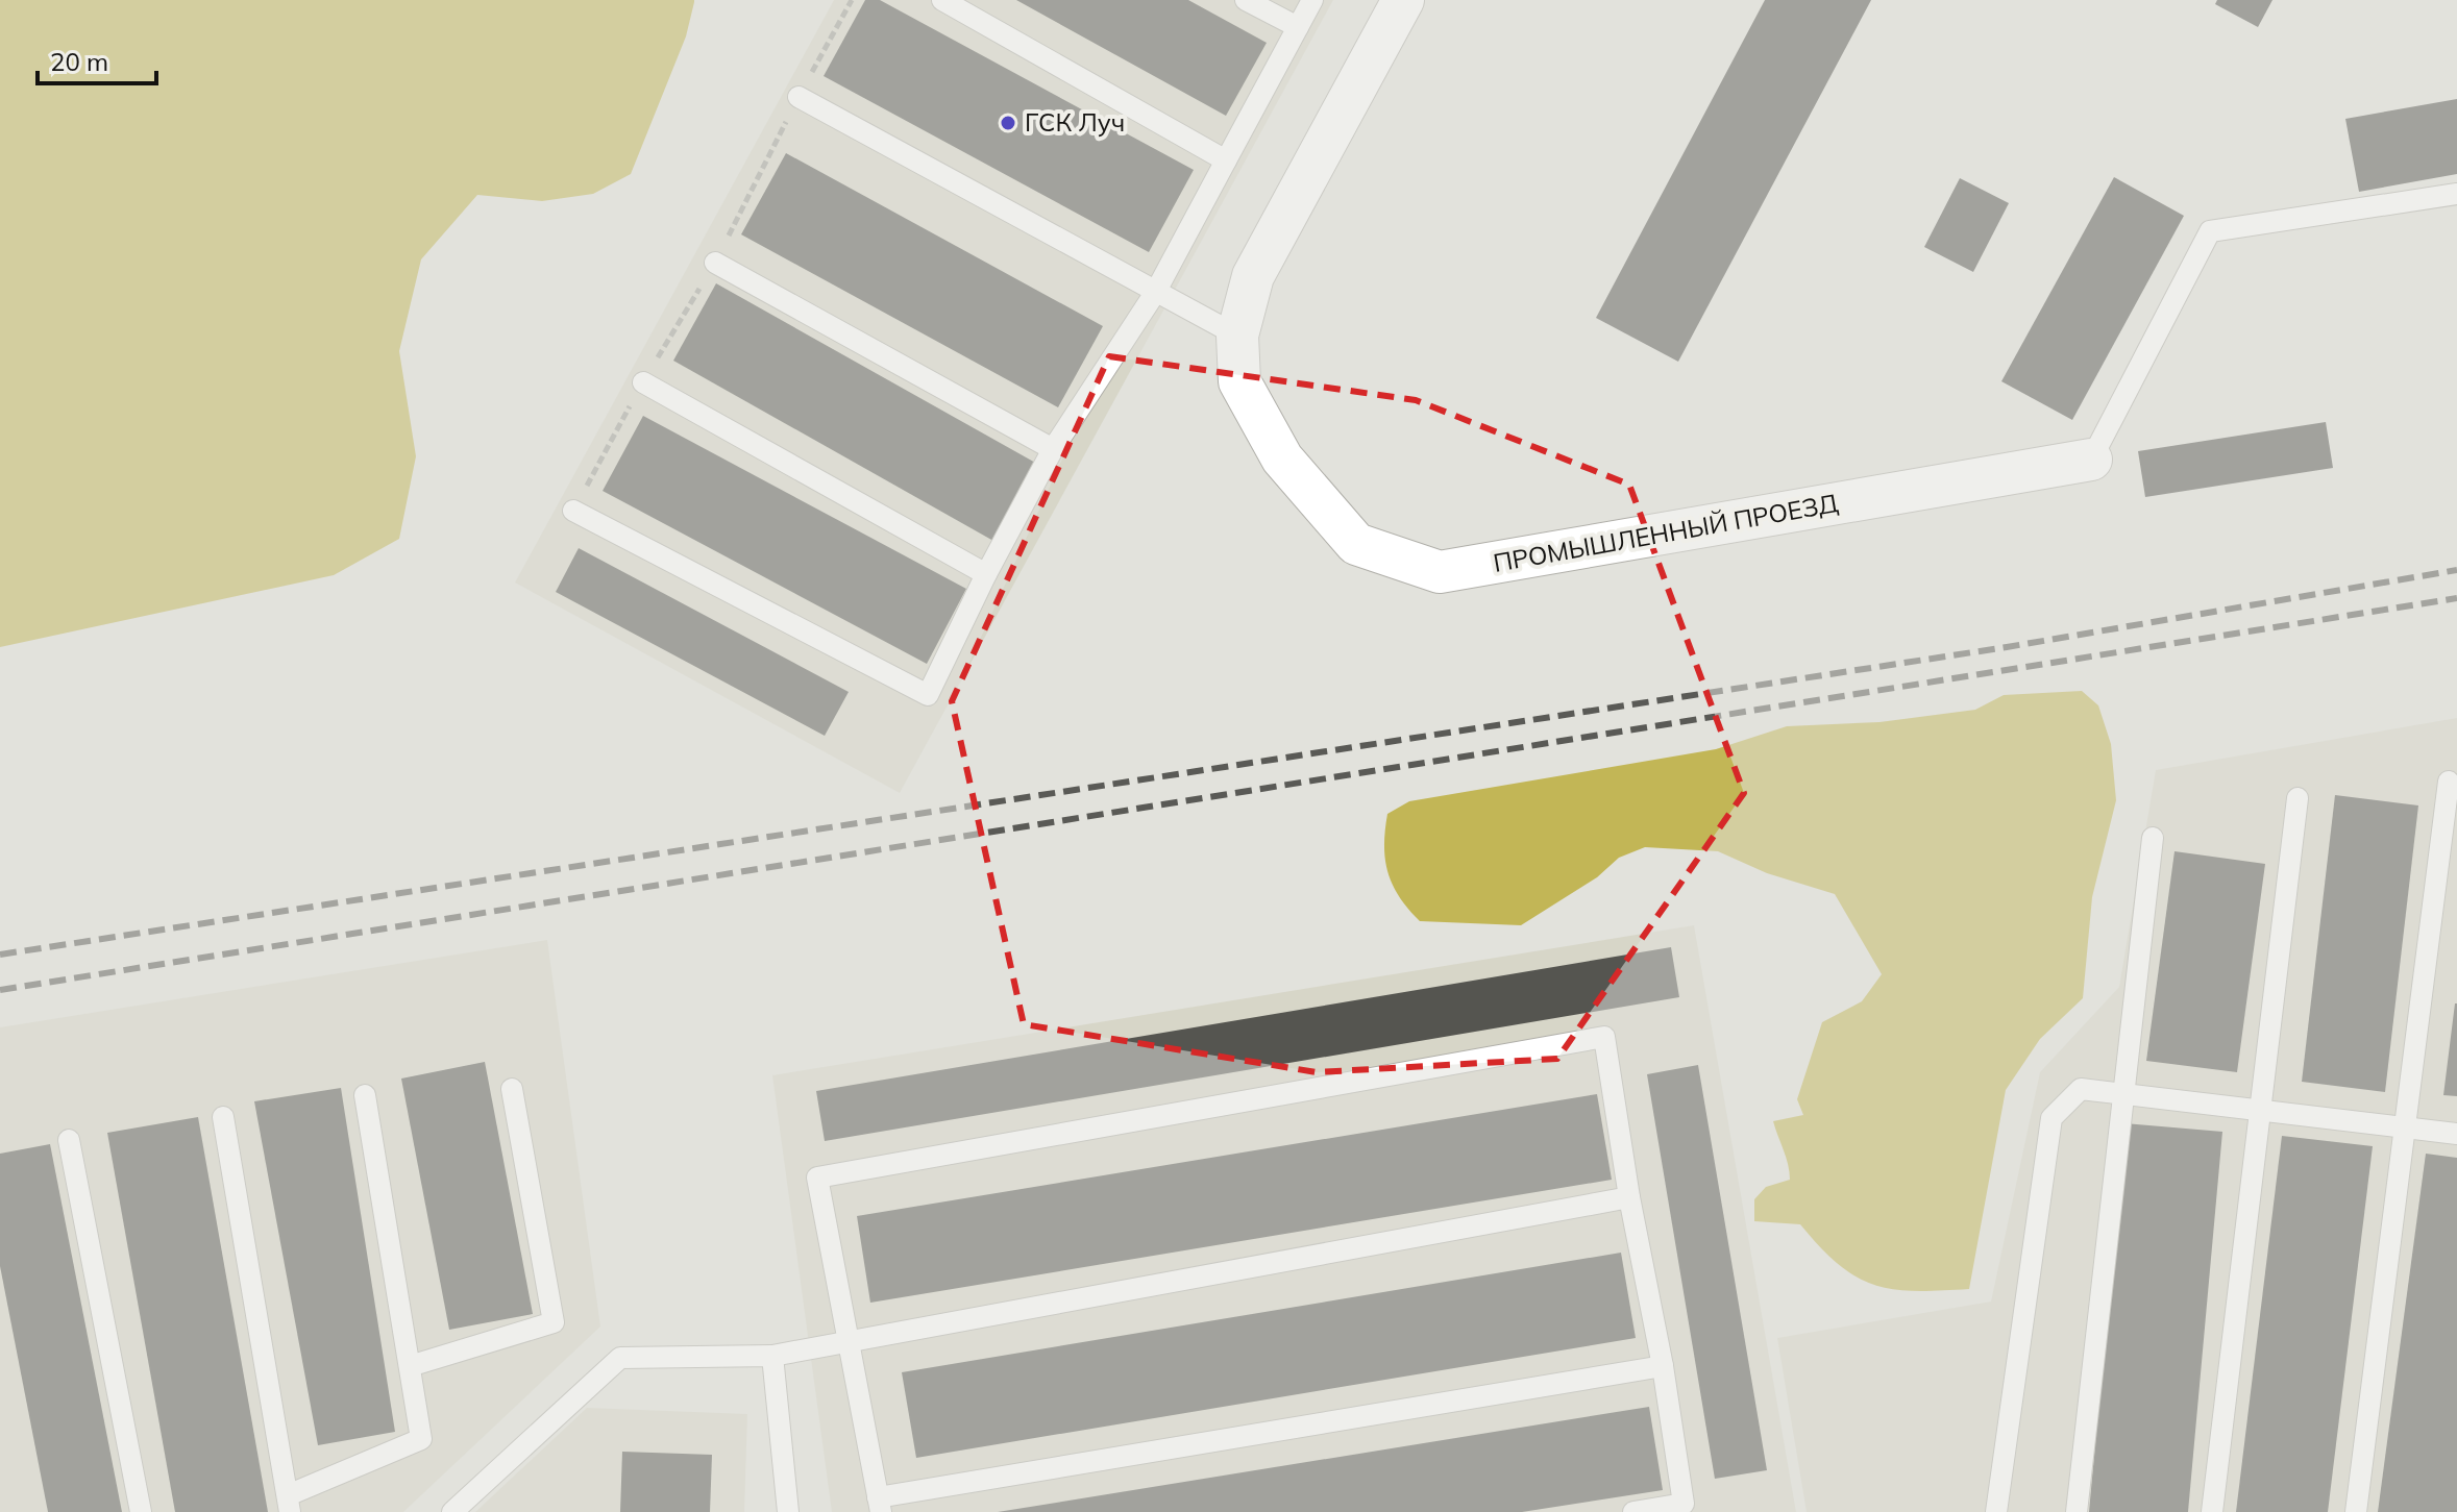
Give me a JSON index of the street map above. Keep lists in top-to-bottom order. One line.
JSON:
{"streets":{"street":["ПРОМЫШЛЕННЫЙ ПРОЕЗД"]},"places":["ГСК Луч"],"scale_bar":"20 m"}
